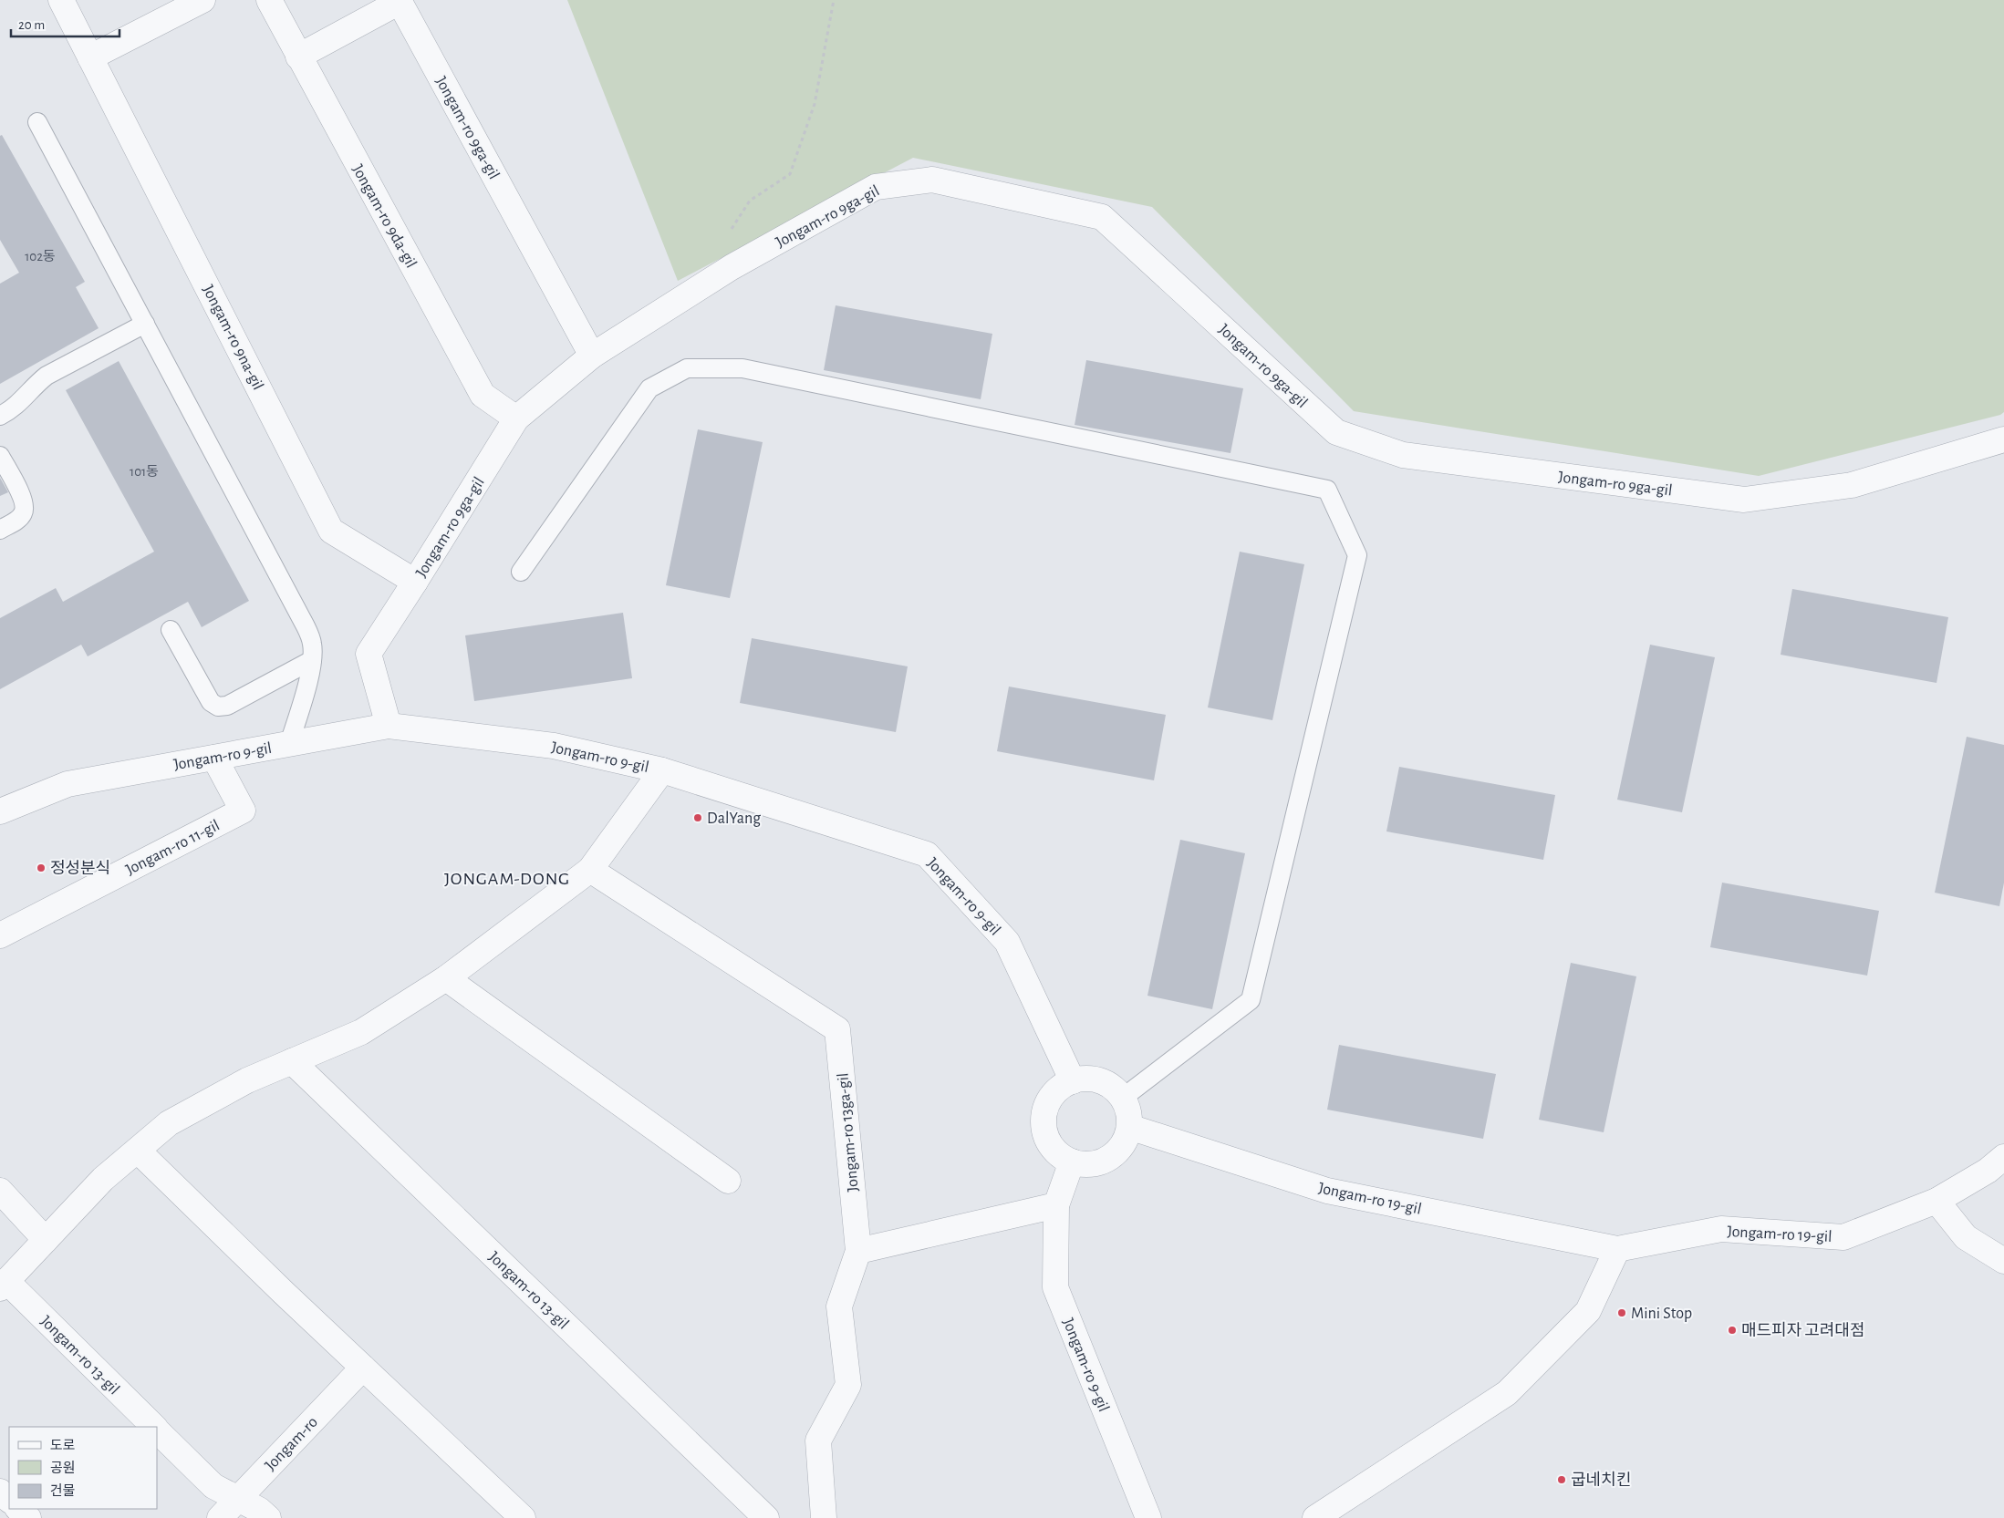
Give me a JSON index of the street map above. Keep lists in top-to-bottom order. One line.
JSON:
{"streets":{"street":["Jongam-ro 9ga-gil","Jongam-ro 9da-gil","Jongam-ro 9na-gil","Jongam-ro 9-gil","Jongam-ro 11-gil","Jongam-ro 13ga-gil","Jongam-ro 19-gil","Jongam-ro 13-gil","Jongam-ro"]},"crossings":[["Jongam-ro 9ga-gil","Jongam-ro 9da-gil"],["Jongam-ro 9ga-gil","Jongam-ro 9na-gil"],["Jongam-ro 9ga-gil","Jongam-ro 9-gil"],["Jongam-ro 9-gil","Jongam-ro 11-gil"],["Jongam-ro 9-gil","Jongam-ro 19-gil"],["Jongam-ro 9-gil","Jongam-ro 13-gil"],["Jongam-ro 13ga-gil","Jongam-ro 13-gil"],["Jongam-ro 13-gil","Jongam-ro"]],"districts":["JONGAM-DONG"],"places":["DalYang","정성분식","Mini Stop","매드피자 고려대점","굽네치킨"],"house_numbers":["102동","101동"],"legend":["도로","공원","건물"],"scale_bar":"20 m"}
